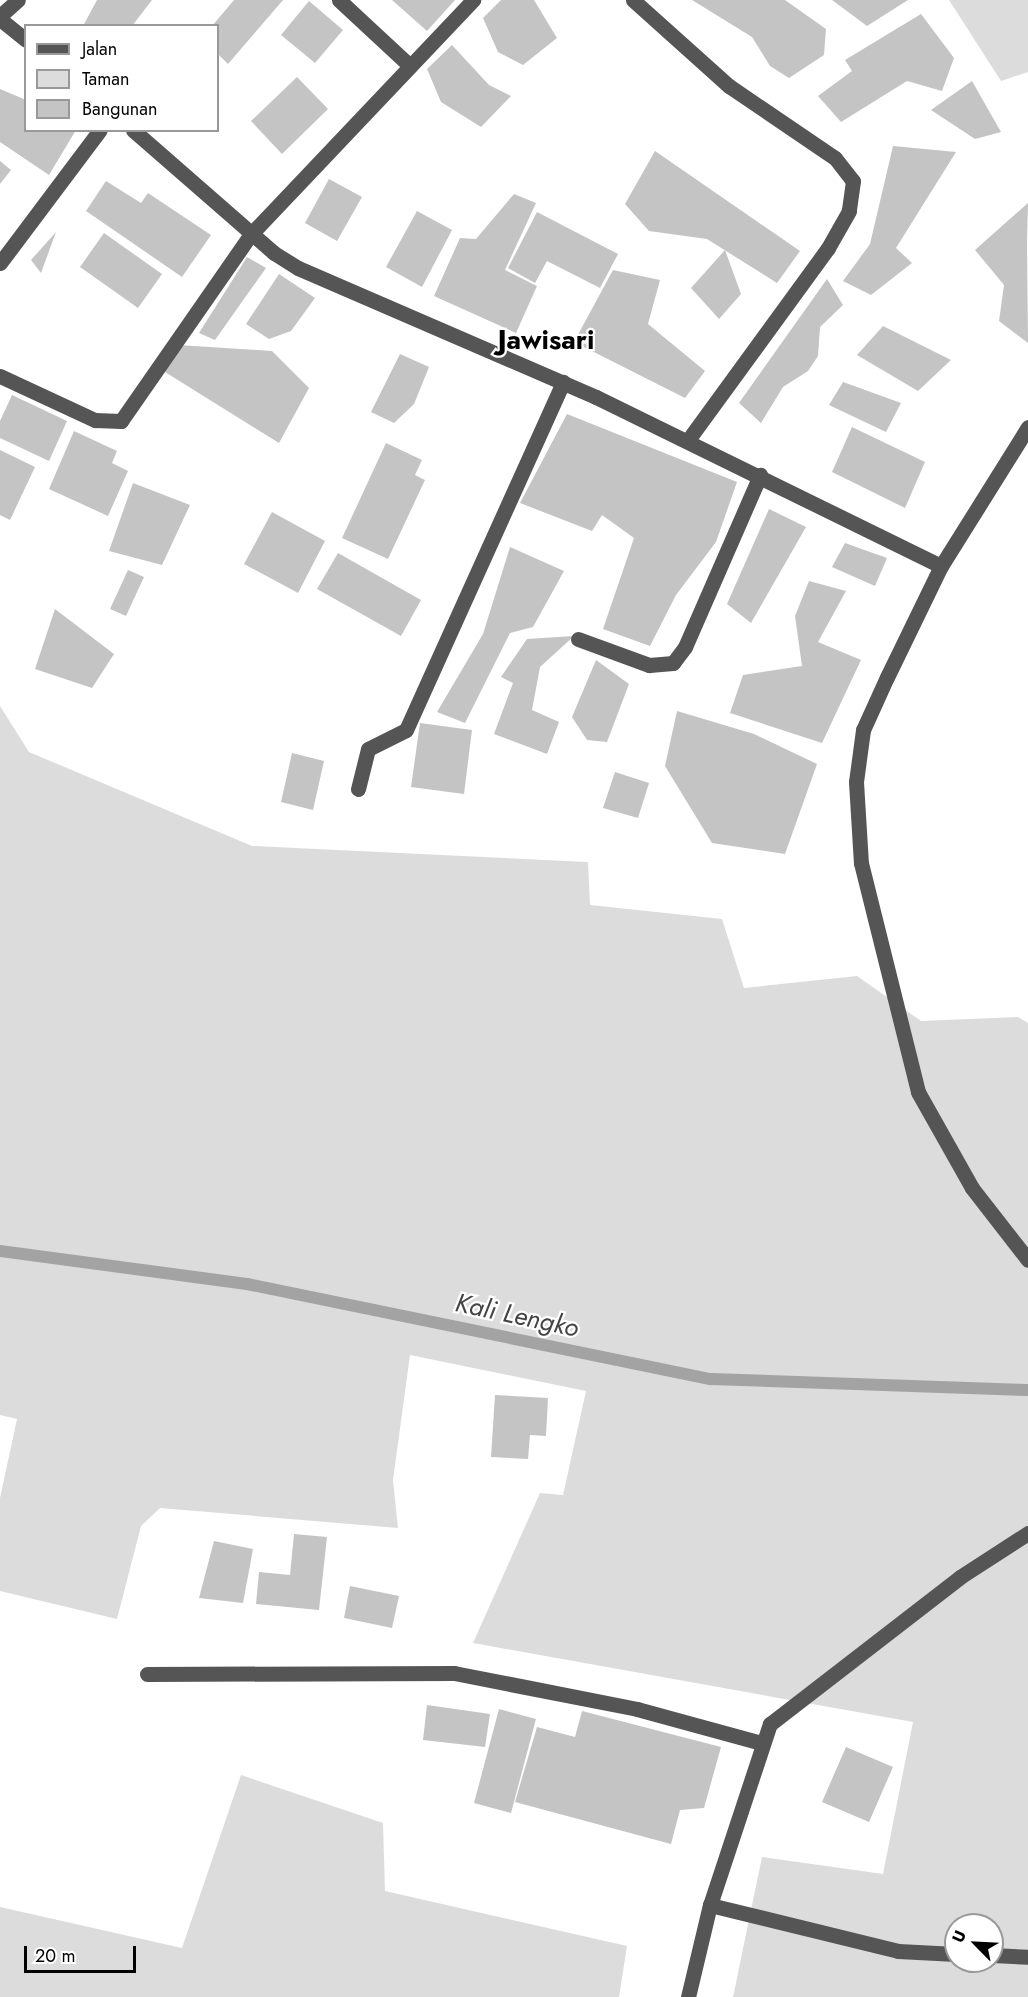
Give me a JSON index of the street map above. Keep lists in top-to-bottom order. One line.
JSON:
{"districts":["Jawisari"],"water":["Kali Lengko"],"legend":["Jalan","Taman","Bangunan"],"scale_bar":"20 m","north":"top left"}
